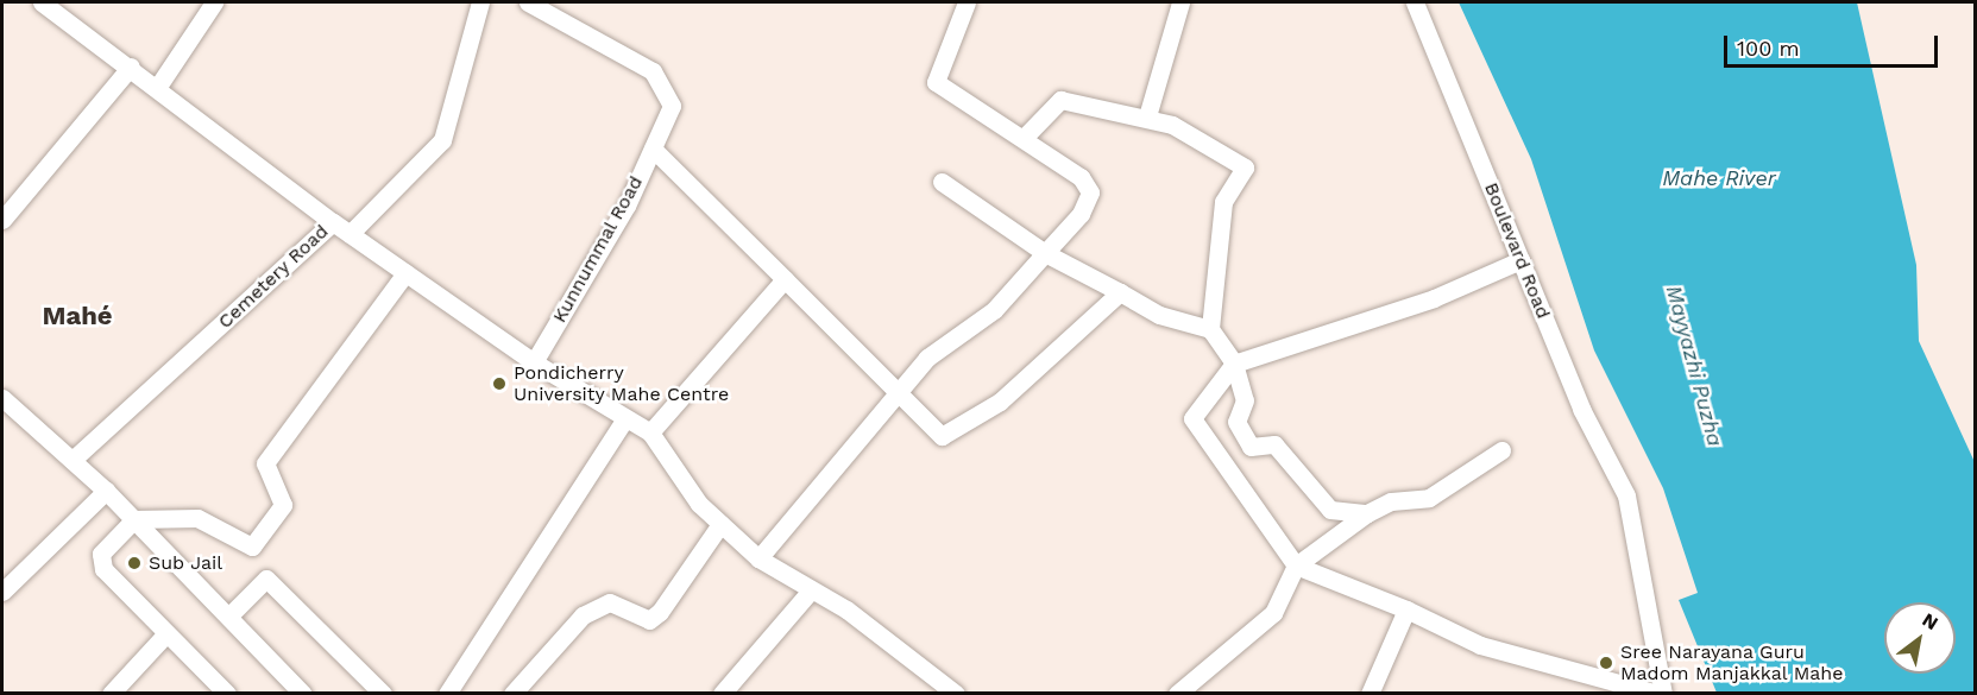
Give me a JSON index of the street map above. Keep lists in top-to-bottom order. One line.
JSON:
{"streets":{"street":["Kunnummal Road","Boulevard Road","Cemetery Road"]},"districts":["Mahé"],"water":["Mahe River","Mayyazhi Puzha"],"places":["Pondicherry University Mahe Centre","Sub Jail","Sree Narayana Guru Madom Manjakkal Mahe"],"scale_bar":"100 m","north":"top right"}
